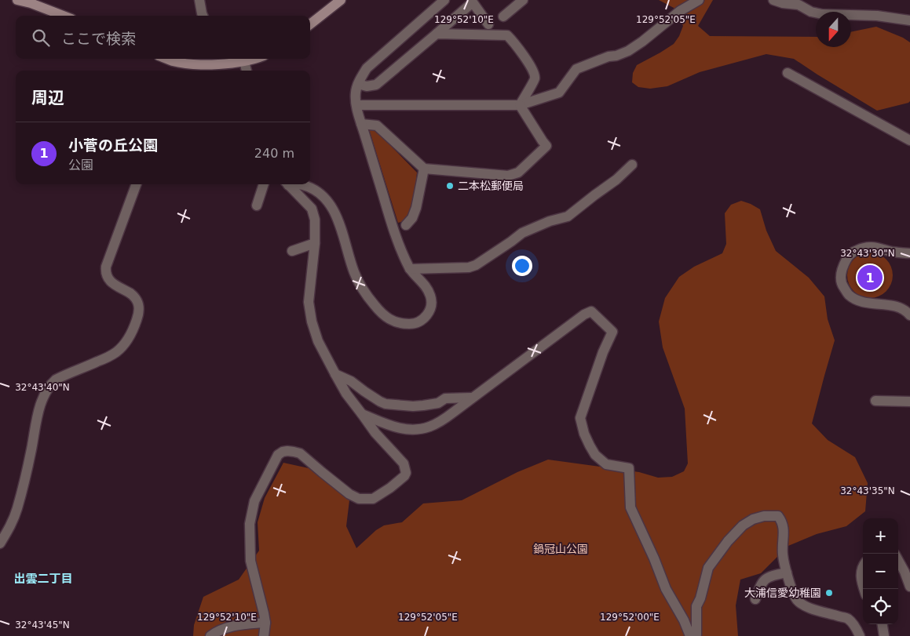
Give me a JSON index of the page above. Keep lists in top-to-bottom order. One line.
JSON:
{"districts":["出雲二丁目"],"parks":["鍋冠山公園"],"places":["二本松郵便局","大浦信愛幼稚園"],"north":"bottom","page":{"search":"ここで検索","heading":"周辺","list":[{"mark":"1","name":"小菅の丘公園","note":"公園","value":"240 m"}],"pins":"1","map_buttons":["+","−"]},"coordinates":["129°52'10\"E","129°52'05\"E","32°43'30\"N","32°43'40\"N","32°43'35\"N","129°52'00\"E","32°43'45\"N"]}
